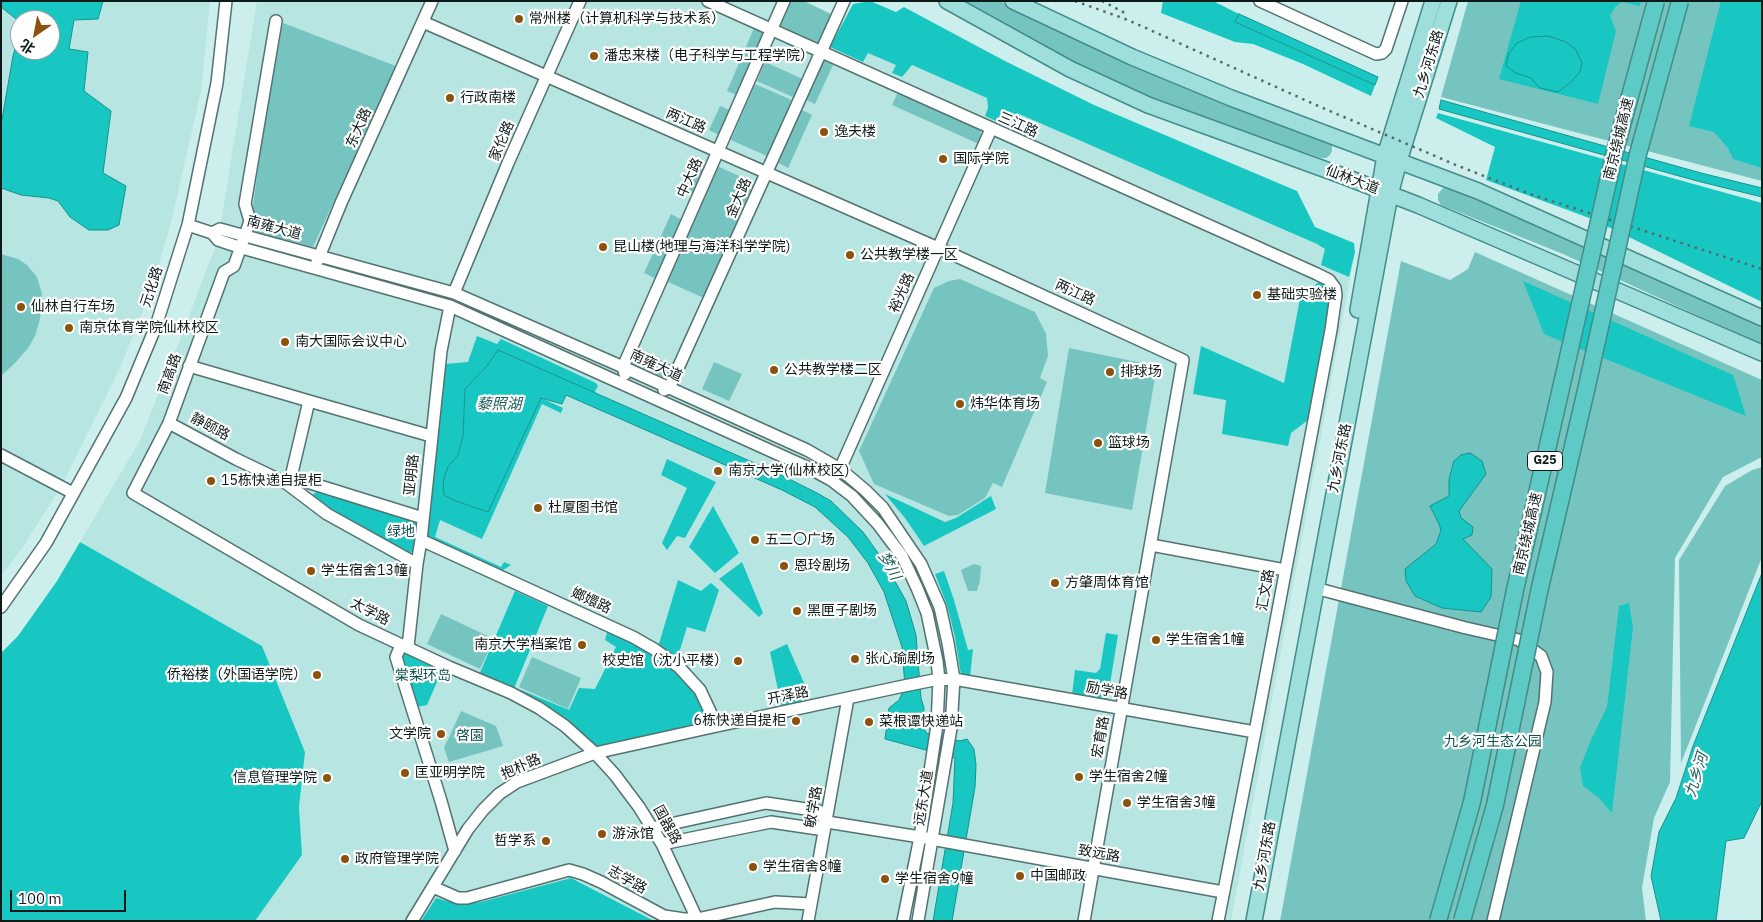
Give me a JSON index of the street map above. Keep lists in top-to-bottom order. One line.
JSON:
{"streets":{"highway":["南京绕城高速","G25"],"main road":["九乡河东路","仙林大道"],"street":["两江路","三江路","东大路","家伦路","中大路","金大路","南雍大道","元化路","裕光路","南高路","静颐路","亚明路","汇文路","嫏嬛路","太学路","励学路","开泽路","宏育路","抱朴路","远东大道","敏学路","国器路","致远路","志学路"]},"crossings":[["九乡河东路","仙林大道"],["两江路","东大路"],["两江路","家伦路"],["两江路","中大路"],["两江路","金大路"],["两江路","裕光路"],["两江路","宏育路"],["三江路","中大路"],["三江路","金大路"],["三江路","裕光路"],["三江路","汇文路"],["东大路","南雍大道"],["家伦路","南雍大道"],["中大路","南雍大道"],["金大路","南雍大道"],["南雍大道","裕光路"],["南雍大道","南高路"],["南雍大道","亚明路"],["南雍大道","励学路"],["南雍大道","开泽路"],["南雍大道","远东大道"],["南高路","静颐路"],["南高路","太学路"],["亚明路","嫏嬛路"],["亚明路","太学路"],["亚明路","抱朴路"],["汇文路","励学路"],["汇文路","致远路"],["嫏嬛路","开泽路"],["太学路","开泽路"],["太学路","抱朴路"],["太学路","国器路"],["励学路","开泽路"],["励学路","宏育路"],["励学路","远东大道"],["开泽路","抱朴路"],["开泽路","远东大道"],["开泽路","敏学路"],["开泽路","国器路"],["宏育路","致远路"],["抱朴路","国器路"],["抱朴路","志学路"],["远东大道","致远路"],["敏学路","致远路"],["敏学路","志学路"],["国器路","志学路"]],"water":["藜照湖","梦川","九乡河"],"parks":["绿地","棠梨环岛","啓園","九乡河生态公园"],"places":["常州楼（计算机科学与技术系）","潘忠来楼（电子科学与工程学院）","行政南楼","逸夫楼","国际学院","昆山楼(地理与海洋科学学院)","公共教学楼一区","基础实验楼","仙林自行车场","南京体育学院仙林校区","南大国际会议中心","公共教学楼二区","排球场","炜华体育场","篮球场","南京大学(仙林校区)","15栋快递自提柜","杜厦图书馆","五二〇广场","恩玲剧场","学生宿舍13幢","方肇周体育馆","黑匣子剧场","学生宿舍1幢","南京大学档案馆","张心瑜剧场","校史馆（沈小平楼）","侨裕楼（外国语学院）","6栋快递自提柜","菜根谭快递站","文学院","匡亚明学院","学生宿舍2幢","信息管理学院","学生宿舍3幢","游泳馆","哲学系","政府管理学院","学生宿舍8幢","中国邮政","学生宿舍9幢"],"scale_bar":"100 m","north":"bottom left"}
